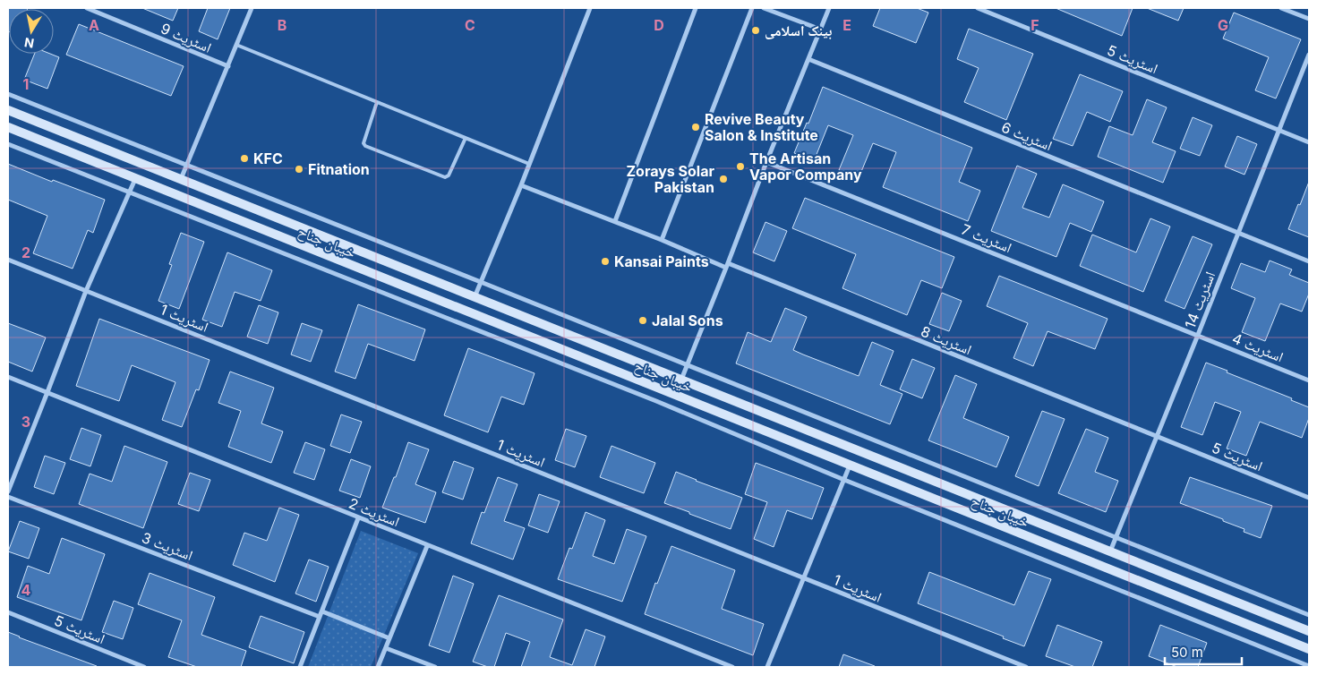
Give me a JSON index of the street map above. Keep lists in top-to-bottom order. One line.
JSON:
{"streets":{"main road":["خیبان جناح"],"street":["اسٹریٹ 9","اسٹریٹ 5","اسٹریٹ 6","اسٹریٹ 7","اسٹریٹ 14","اسٹریٹ 1","اسٹریٹ 8","اسٹریٹ 4","اسٹریٹ 2","اسٹریٹ 3"]},"crossings":[["اسٹریٹ 5","اسٹریٹ 14"],["اسٹریٹ 5","اسٹریٹ 8"],["اسٹریٹ 6","اسٹریٹ 14"],["اسٹریٹ 7","اسٹریٹ 14"],["اسٹریٹ 7","اسٹریٹ 4"],["خیبان جناح","اسٹریٹ 14"],["اسٹریٹ 14","اسٹریٹ 8"],["اسٹریٹ 14","اسٹریٹ 4"]],"places":["بینک اسلامی","Revive Beauty Salon & Institute","KFC","The Artisan Vapor Company","Fitnation","Zorays Solar Pakistan","Kansai Paints","Jalal Sons"],"scale_bar":"50 m","north":"bottom","grid":{"columns":["A","B","C","D","E","F","G"],"rows":["1","2","3","4"]}}
